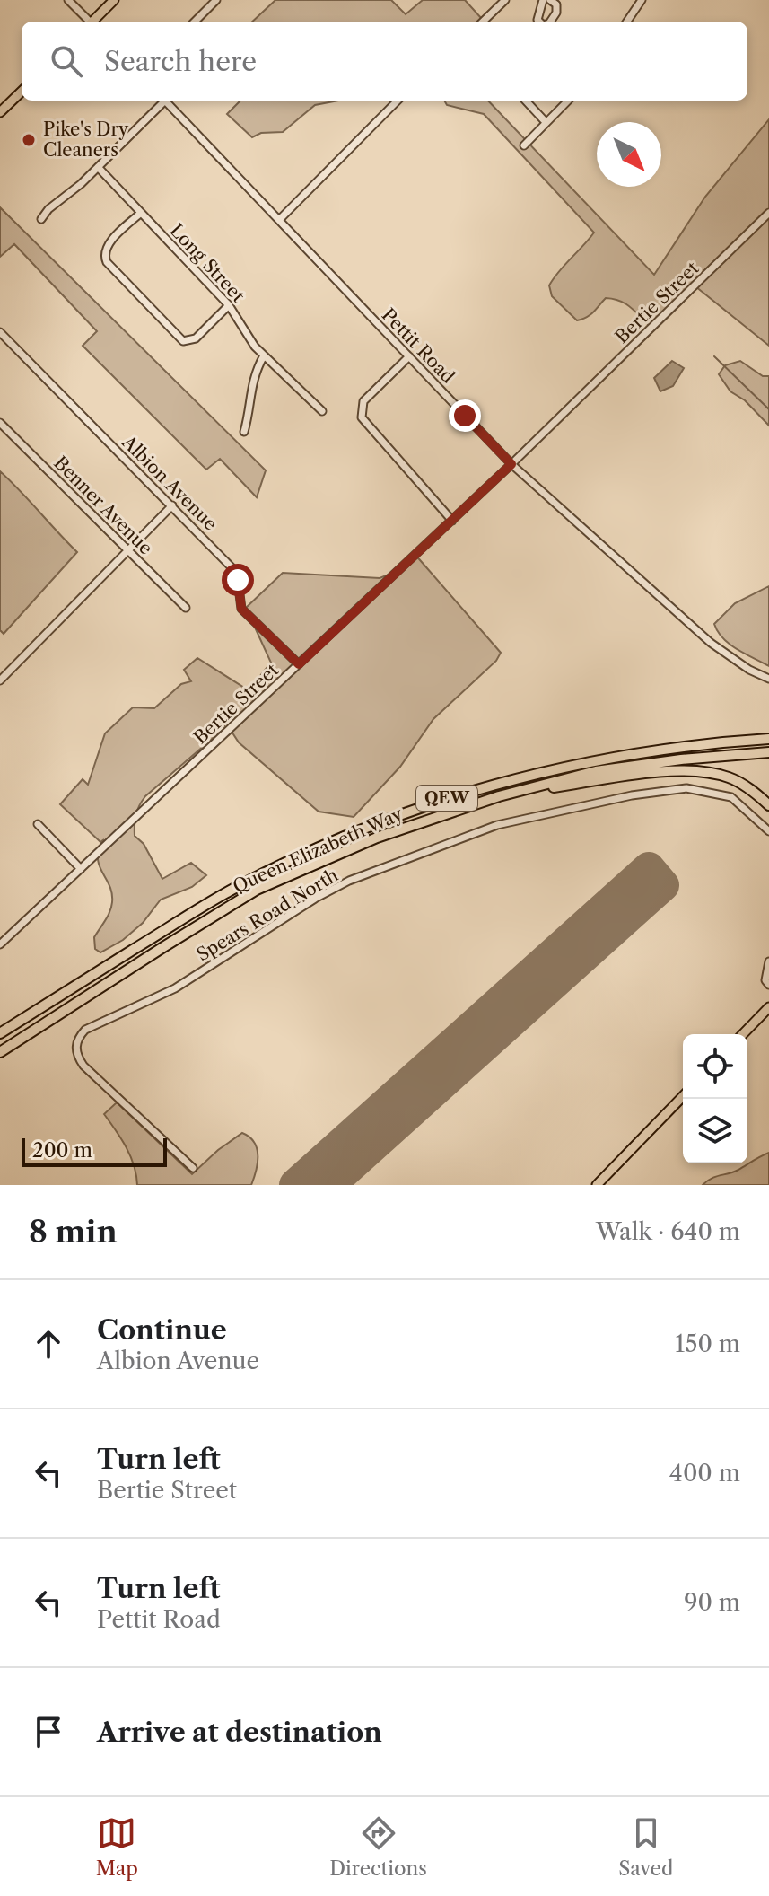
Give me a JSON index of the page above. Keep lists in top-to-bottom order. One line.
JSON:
{"streets":{"highway":["QEW","Queen Elizabeth Way"],"street":["Long Street","Bertie Street","Pettit Road","Albion Avenue","Benner Avenue","Spears Road North"]},"crossings":[["Bertie Street","Pettit Road"],["Bertie Street","Albion Avenue"]],"places":["Pike's Dry Cleaners"],"scale_bar":"200 m","north":"bottom right","page":{"search":"Search here","scale":"200 m","heading":["8 min","Walk · 640 m"],"list":[["Continue","Albion Avenue","150 m"],["Turn left","Bertie Street","400 m"],["Turn left","Pettit Road","90 m"],"Arrive at destination"],"nav":["Map","Directions","Saved"]}}
